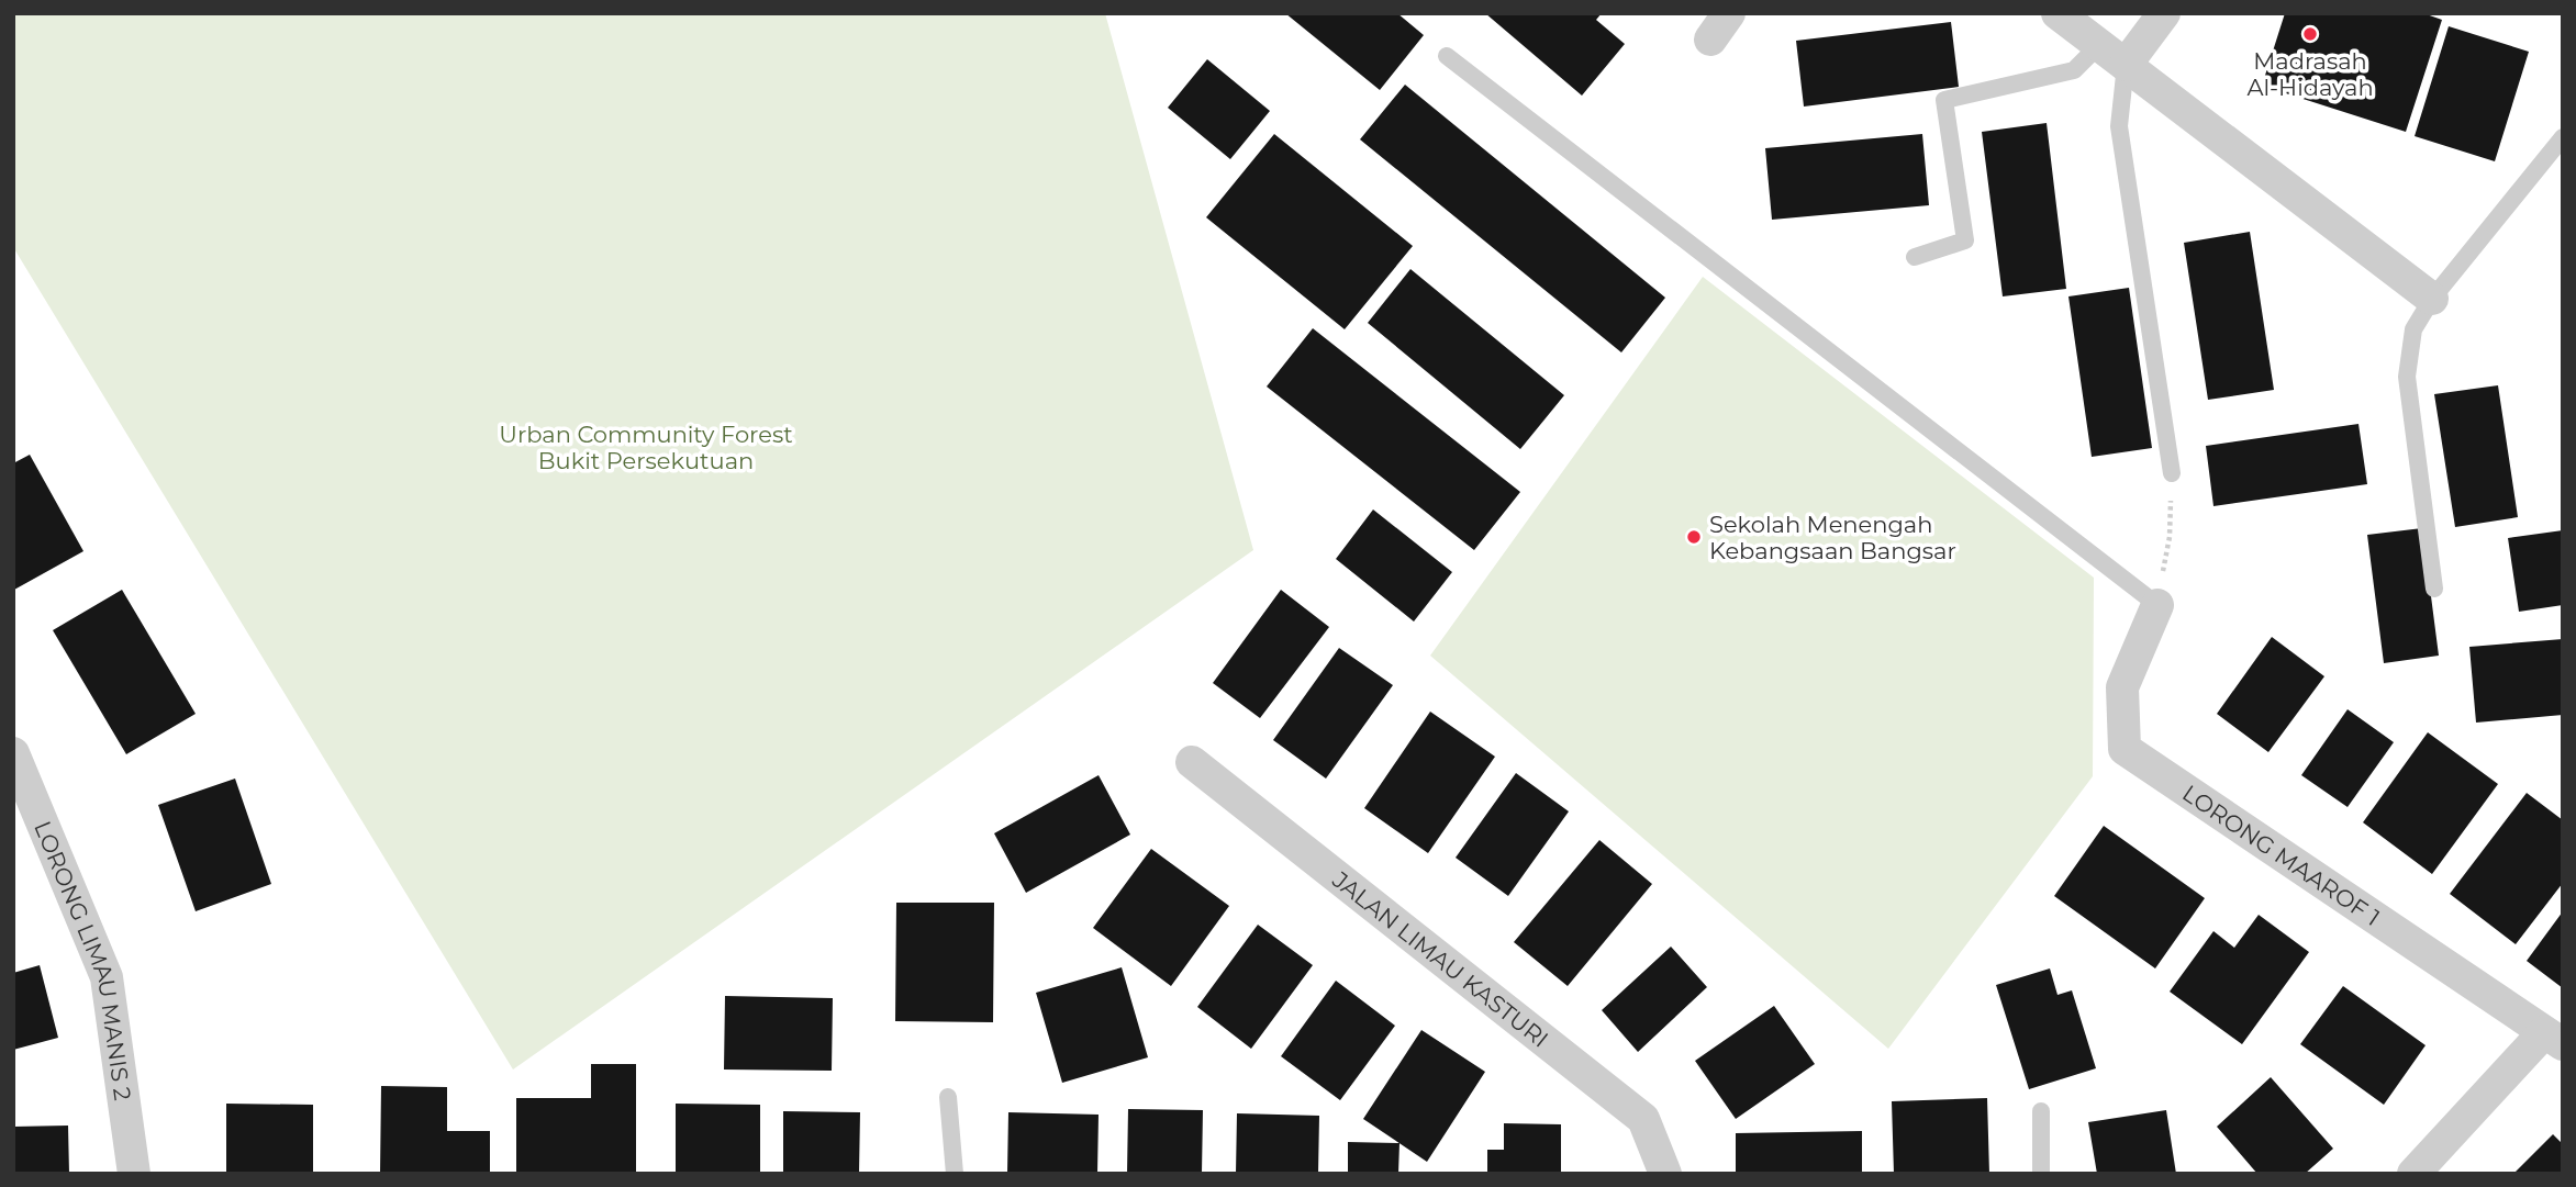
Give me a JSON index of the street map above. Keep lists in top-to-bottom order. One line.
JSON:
{"streets":{"street":["LORONG MAAROF 1","JALAN LIMAU KASTURI","LORONG LIMAU MANIS 2"]},"parks":["Urban Community Forest Bukit Persekutuan"],"places":["Madrasah Al-Hidayah","Sekolah Menengah Kebangsaan Bangsar"]}
